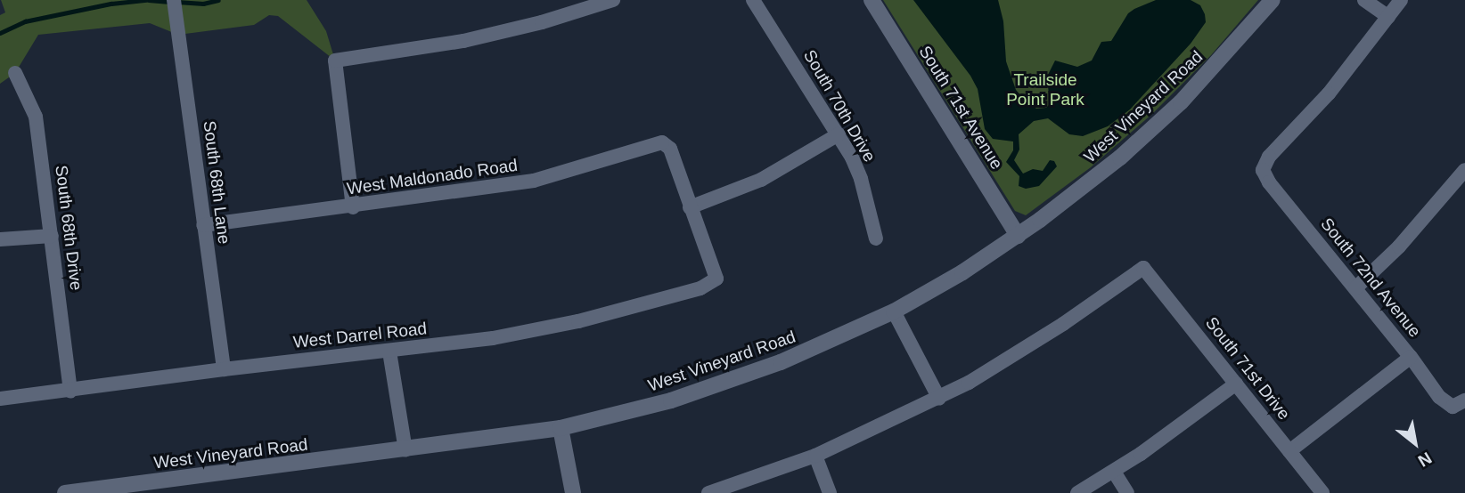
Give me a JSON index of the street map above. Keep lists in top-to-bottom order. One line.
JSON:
{"streets":{"street":["South 70th Drive","West Vineyard Road","South 71st Avenue","West Maldonado Road","South 68th Lane","South 68th Drive","South 72nd Avenue","West Darrel Road","South 71st Drive"]},"crossings":[["West Vineyard Road","South 71st Avenue"],["West Maldonado Road","South 68th Lane"],["West Maldonado Road","West Darrel Road"],["South 68th Lane","West Darrel Road"],["South 68th Drive","West Darrel Road"]],"parks":["Trailside Point Park"],"north":"bottom right"}
